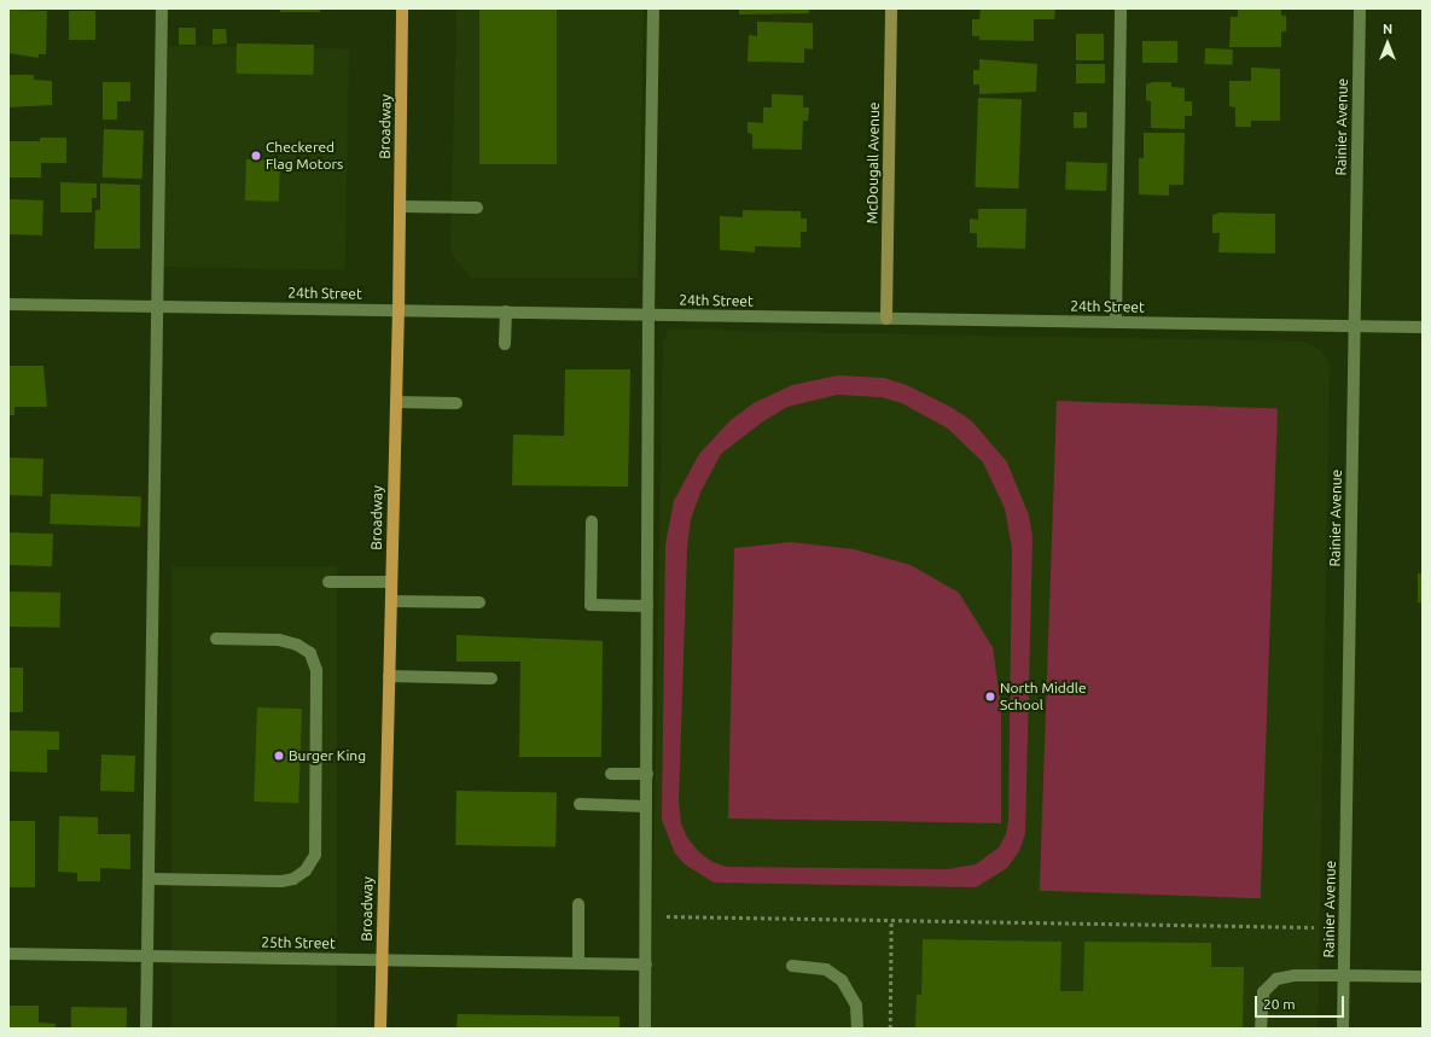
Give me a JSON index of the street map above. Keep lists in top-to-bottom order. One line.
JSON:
{"streets":{"main road":["Broadway"],"street":["Rainier Avenue","McDougall Avenue","24th Street","25th Street"]},"crossings":[["Broadway","24th Street"],["Broadway","25th Street"],["Rainier Avenue","24th Street"],["McDougall Avenue","24th Street"]],"places":["Checkered Flag Motors","North Middle School","Burger King"],"scale_bar":"20 m","north":"top"}
